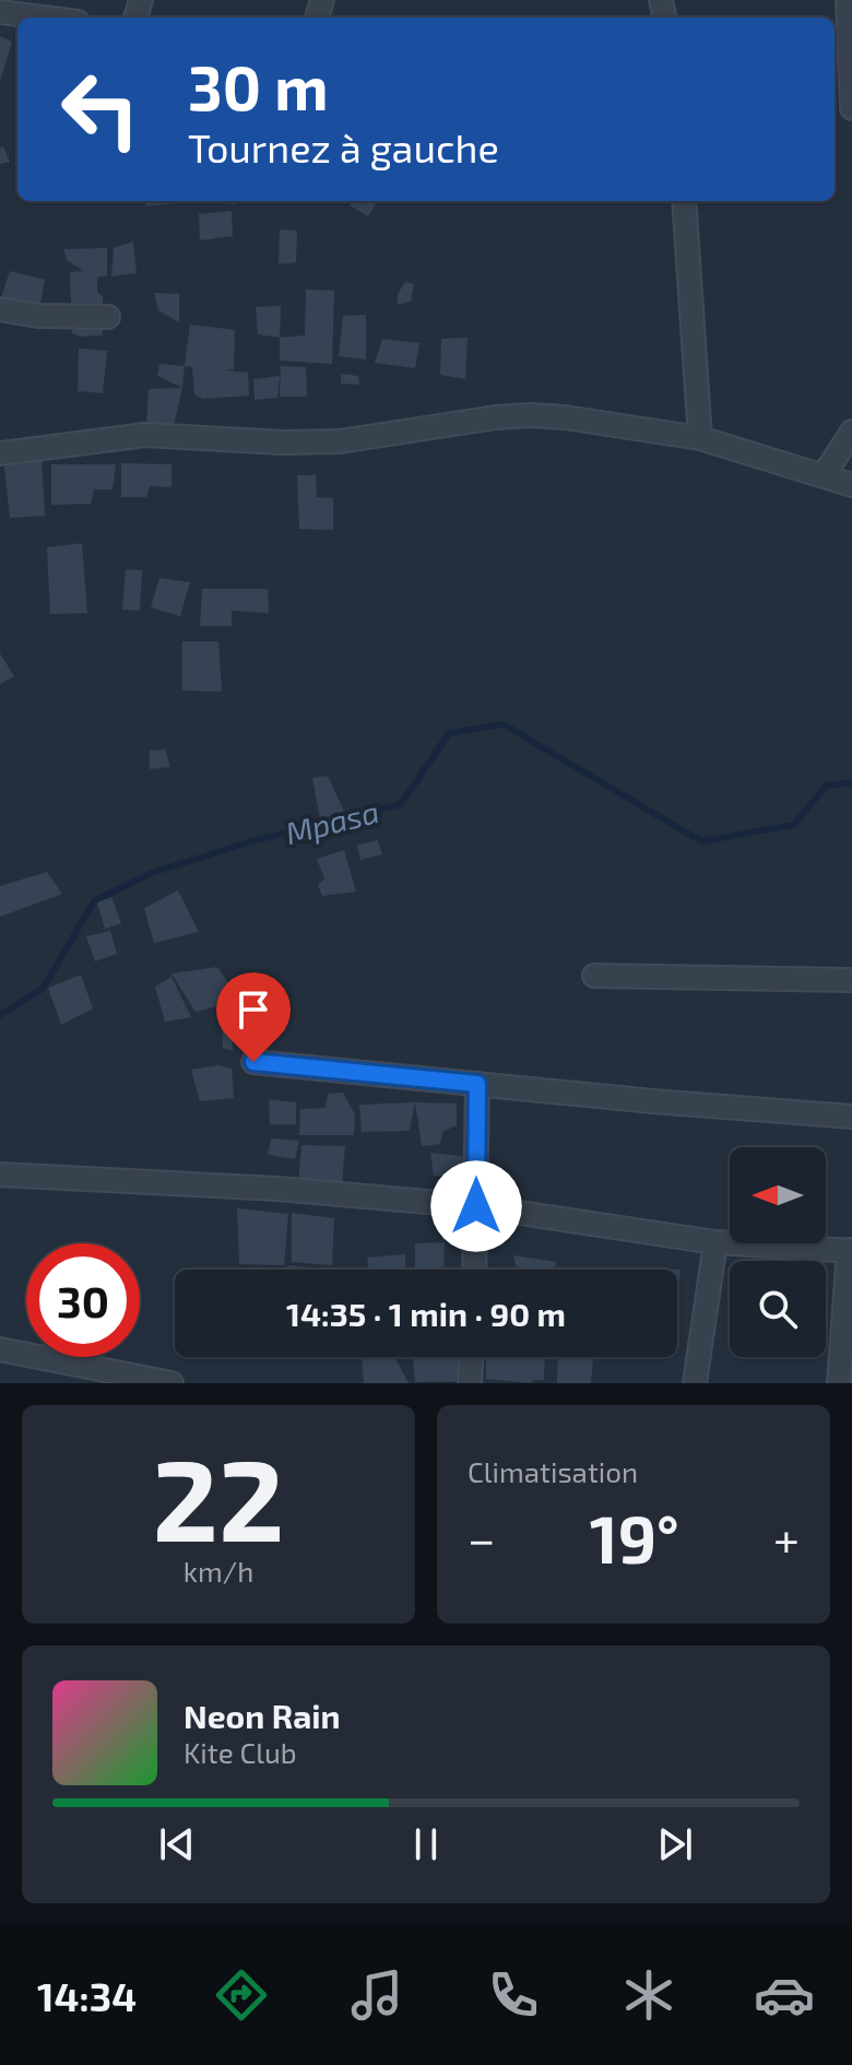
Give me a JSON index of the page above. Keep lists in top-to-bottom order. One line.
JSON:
{"water":["Mpasa"],"north":"left","page":{"turn":["30 m","Tournez à gauche"],"limit":"30","trip":"14:35 · 1 min · 90 m","tile":[["22","km/h"],"Climatisation"],"heat":["−","19°","+"],"song":["Neon Rain","Kite Club"],"tabs":"14:34"}}
